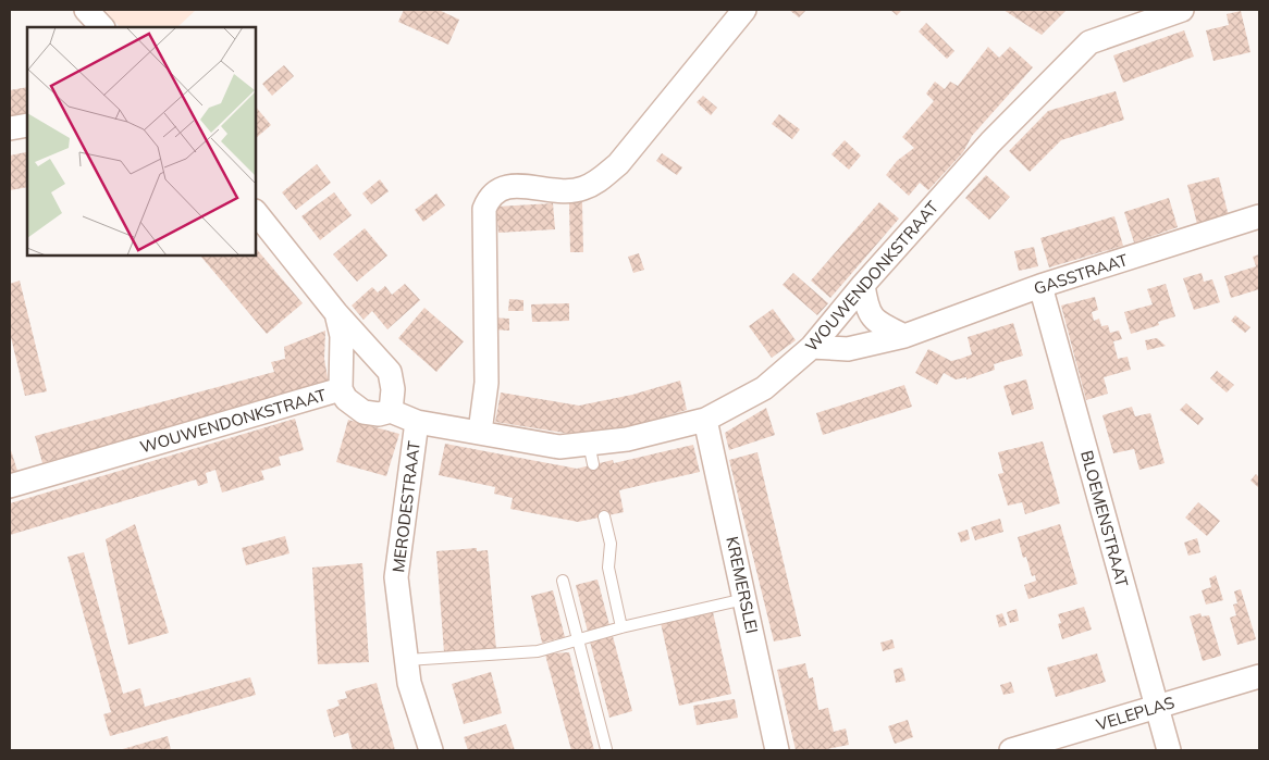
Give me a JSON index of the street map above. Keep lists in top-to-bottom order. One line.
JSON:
{"streets":{"street":["GASSTRAAT","WOUWENDONKSTRAAT","MERODESTRAAT","BLOEMENSTRAAT","KREMERSLEI","VELEPLAS"]},"crossings":[["GASSTRAAT","WOUWENDONKSTRAAT"],["GASSTRAAT","BLOEMENSTRAAT"],["WOUWENDONKSTRAAT","MERODESTRAAT"],["WOUWENDONKSTRAAT","KREMERSLEI"],["BLOEMENSTRAAT","VELEPLAS"]]}
